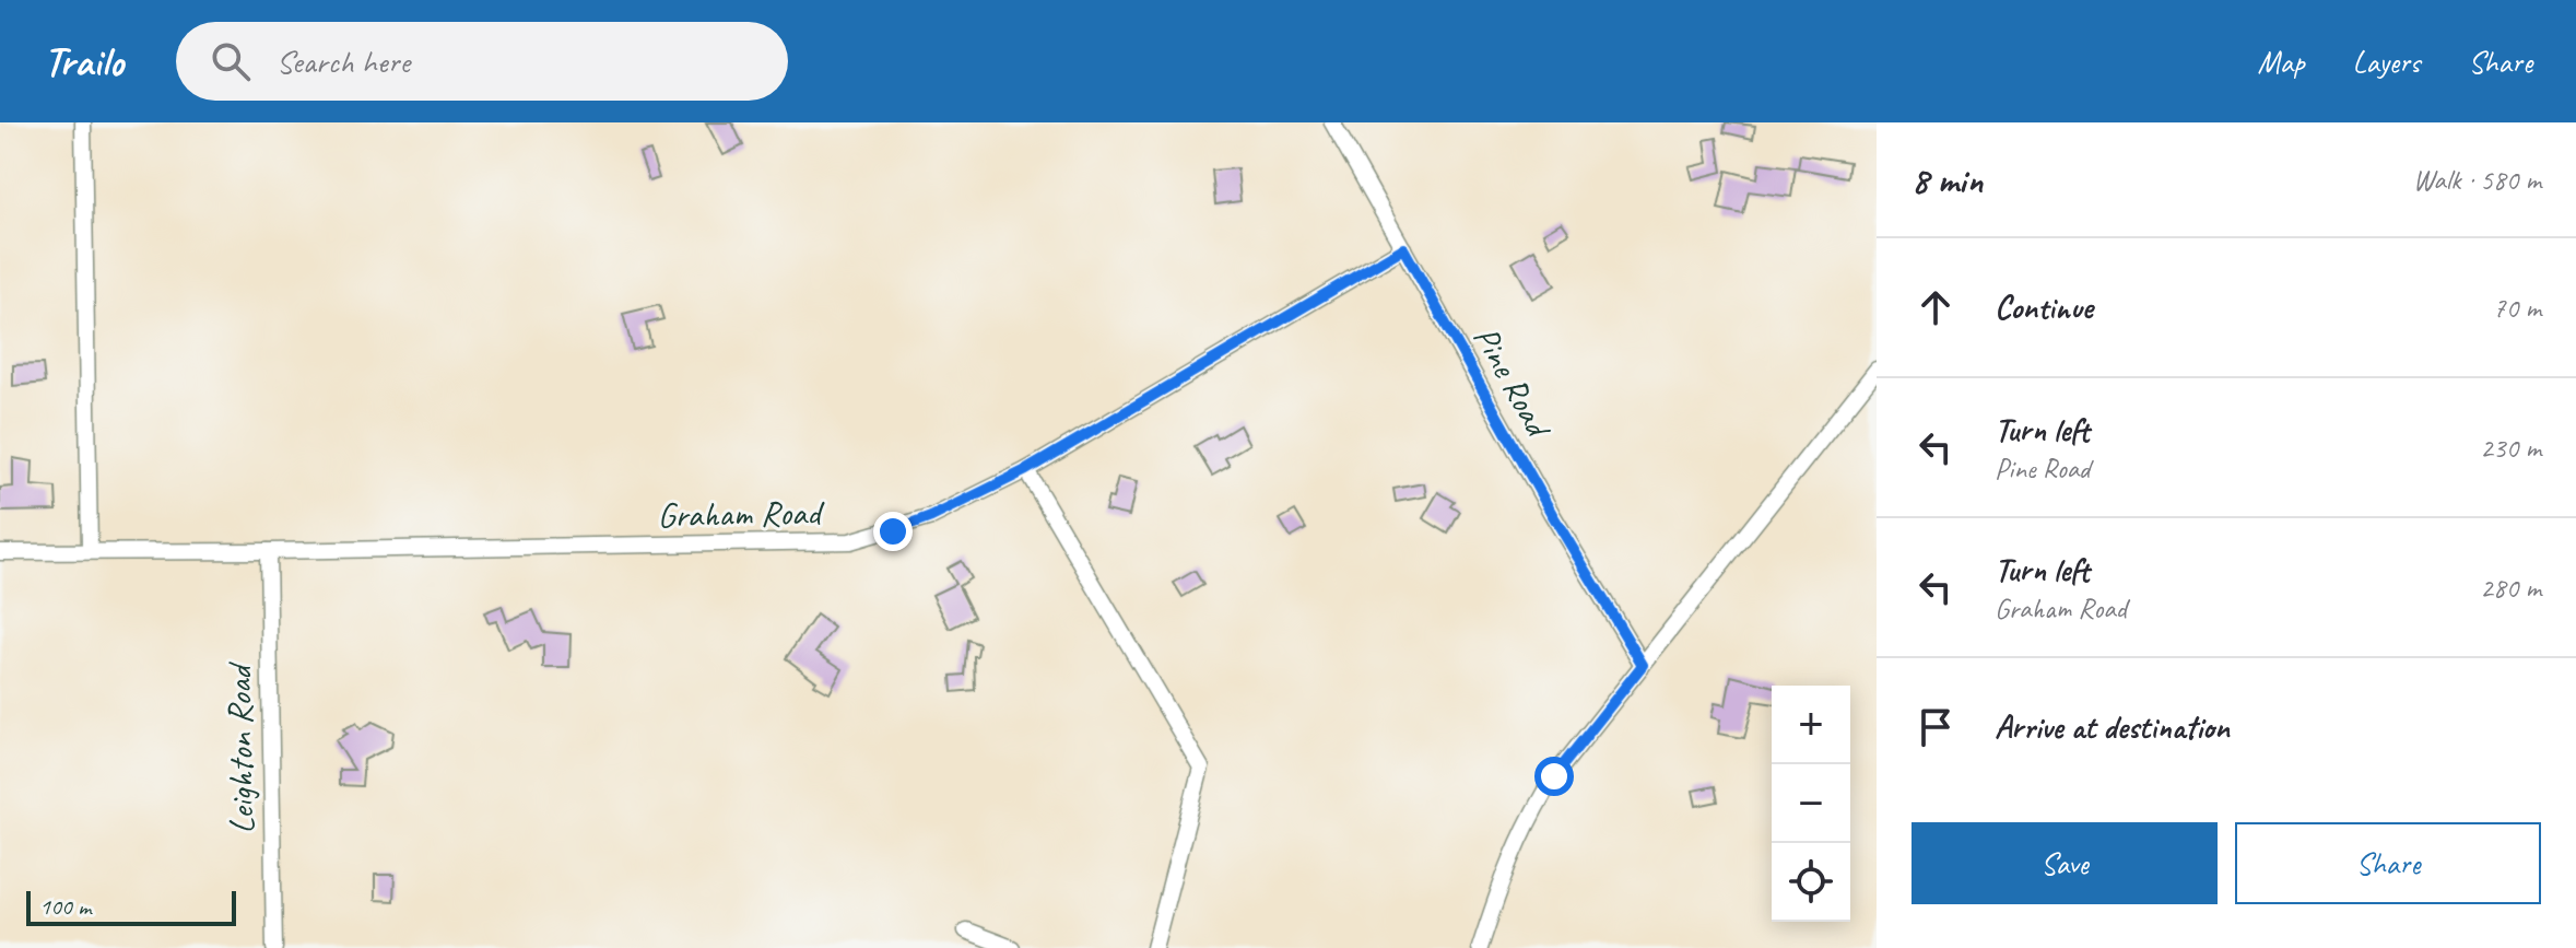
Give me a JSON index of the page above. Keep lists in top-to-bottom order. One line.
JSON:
{"streets":{"street":["Pine Road","Graham Road","Leighton Road"]},"crossings":[["Pine Road","Graham Road"],["Graham Road","Leighton Road"]],"scale_bar":"100 m","page":{"header":"Trailo","search":"Search here","nav":["Map","Layers","Share"],"heading":["8 min","Walk · 580 m"],"list":[["Continue","70 m"],["Turn left","Pine Road","230 m"],["Turn left","Graham Road","280 m"],"Arrive at destination"],"map_buttons":["+","−"],"buttons":["Save","Share"],"scale":"100 m"}}
